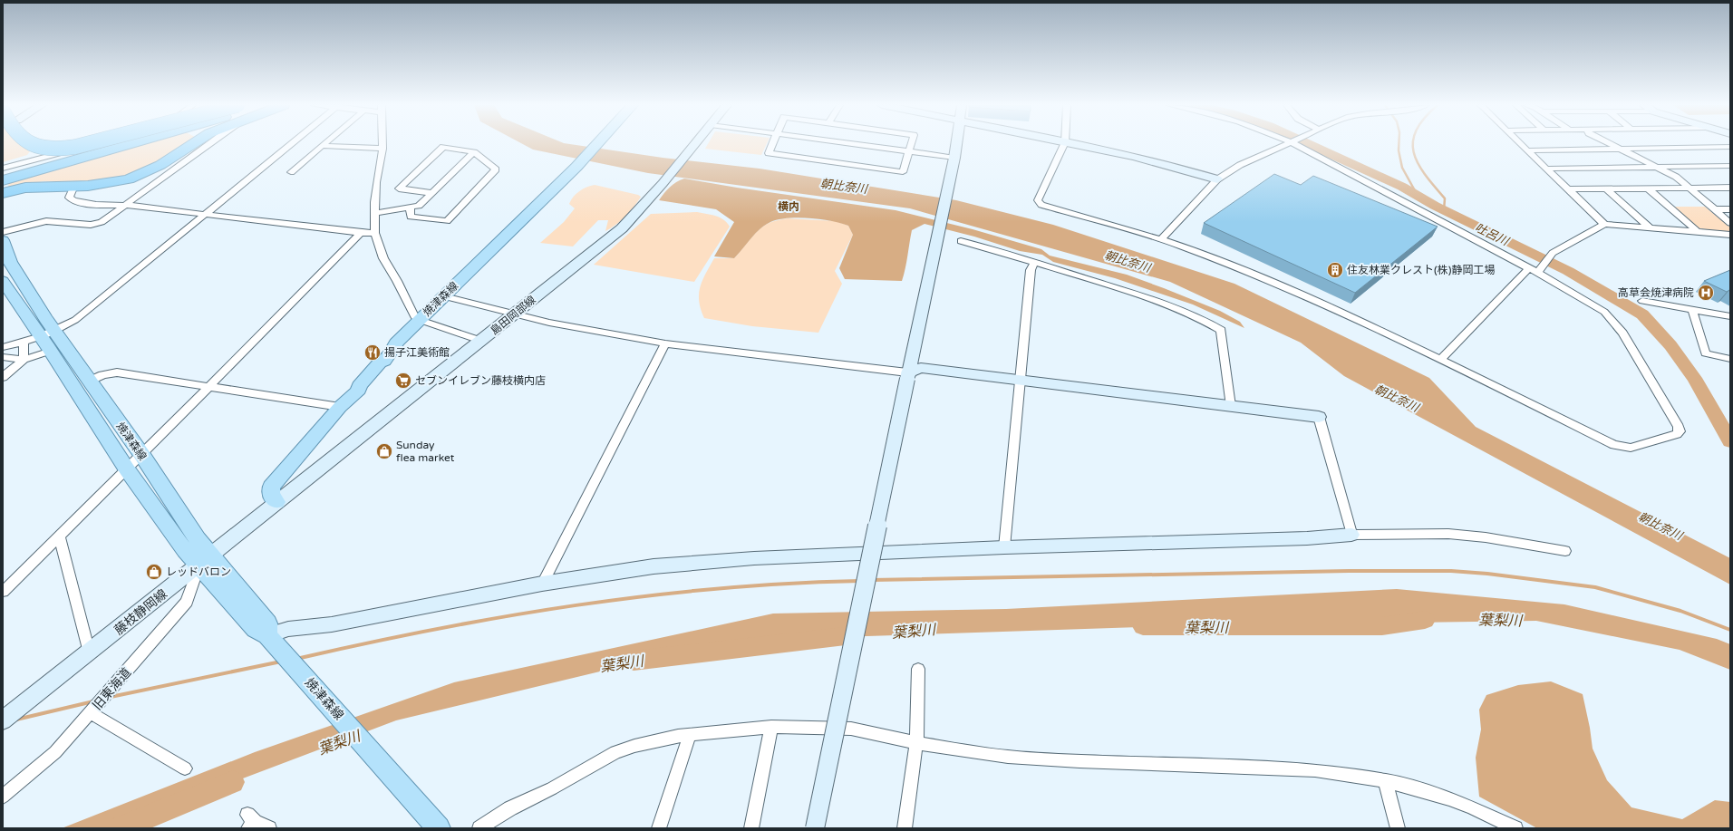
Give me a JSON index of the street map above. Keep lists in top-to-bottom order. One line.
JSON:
{"streets":{"main road":["焼津森線"],"street":["島田岡部線","藤枝静岡線","旧東海道"]},"crossings":[["焼津森線","島田岡部線"],["焼津森線","藤枝静岡線"],["焼津森線","旧東海道"],["島田岡部線","藤枝静岡線"],["藤枝静岡線","旧東海道"]],"districts":["横内"],"water":["朝比奈川","吐呂川","葉梨川"],"places":{"building":["住友林業クレスト(株)静岡工場"],"hospital":["高草会焼津病院"],"restaurant":["揚子江美術館"],"supermarket":["セブンイレブン藤枝横内店"],"shop":["Sunday flea market","レッドバロン"]}}
